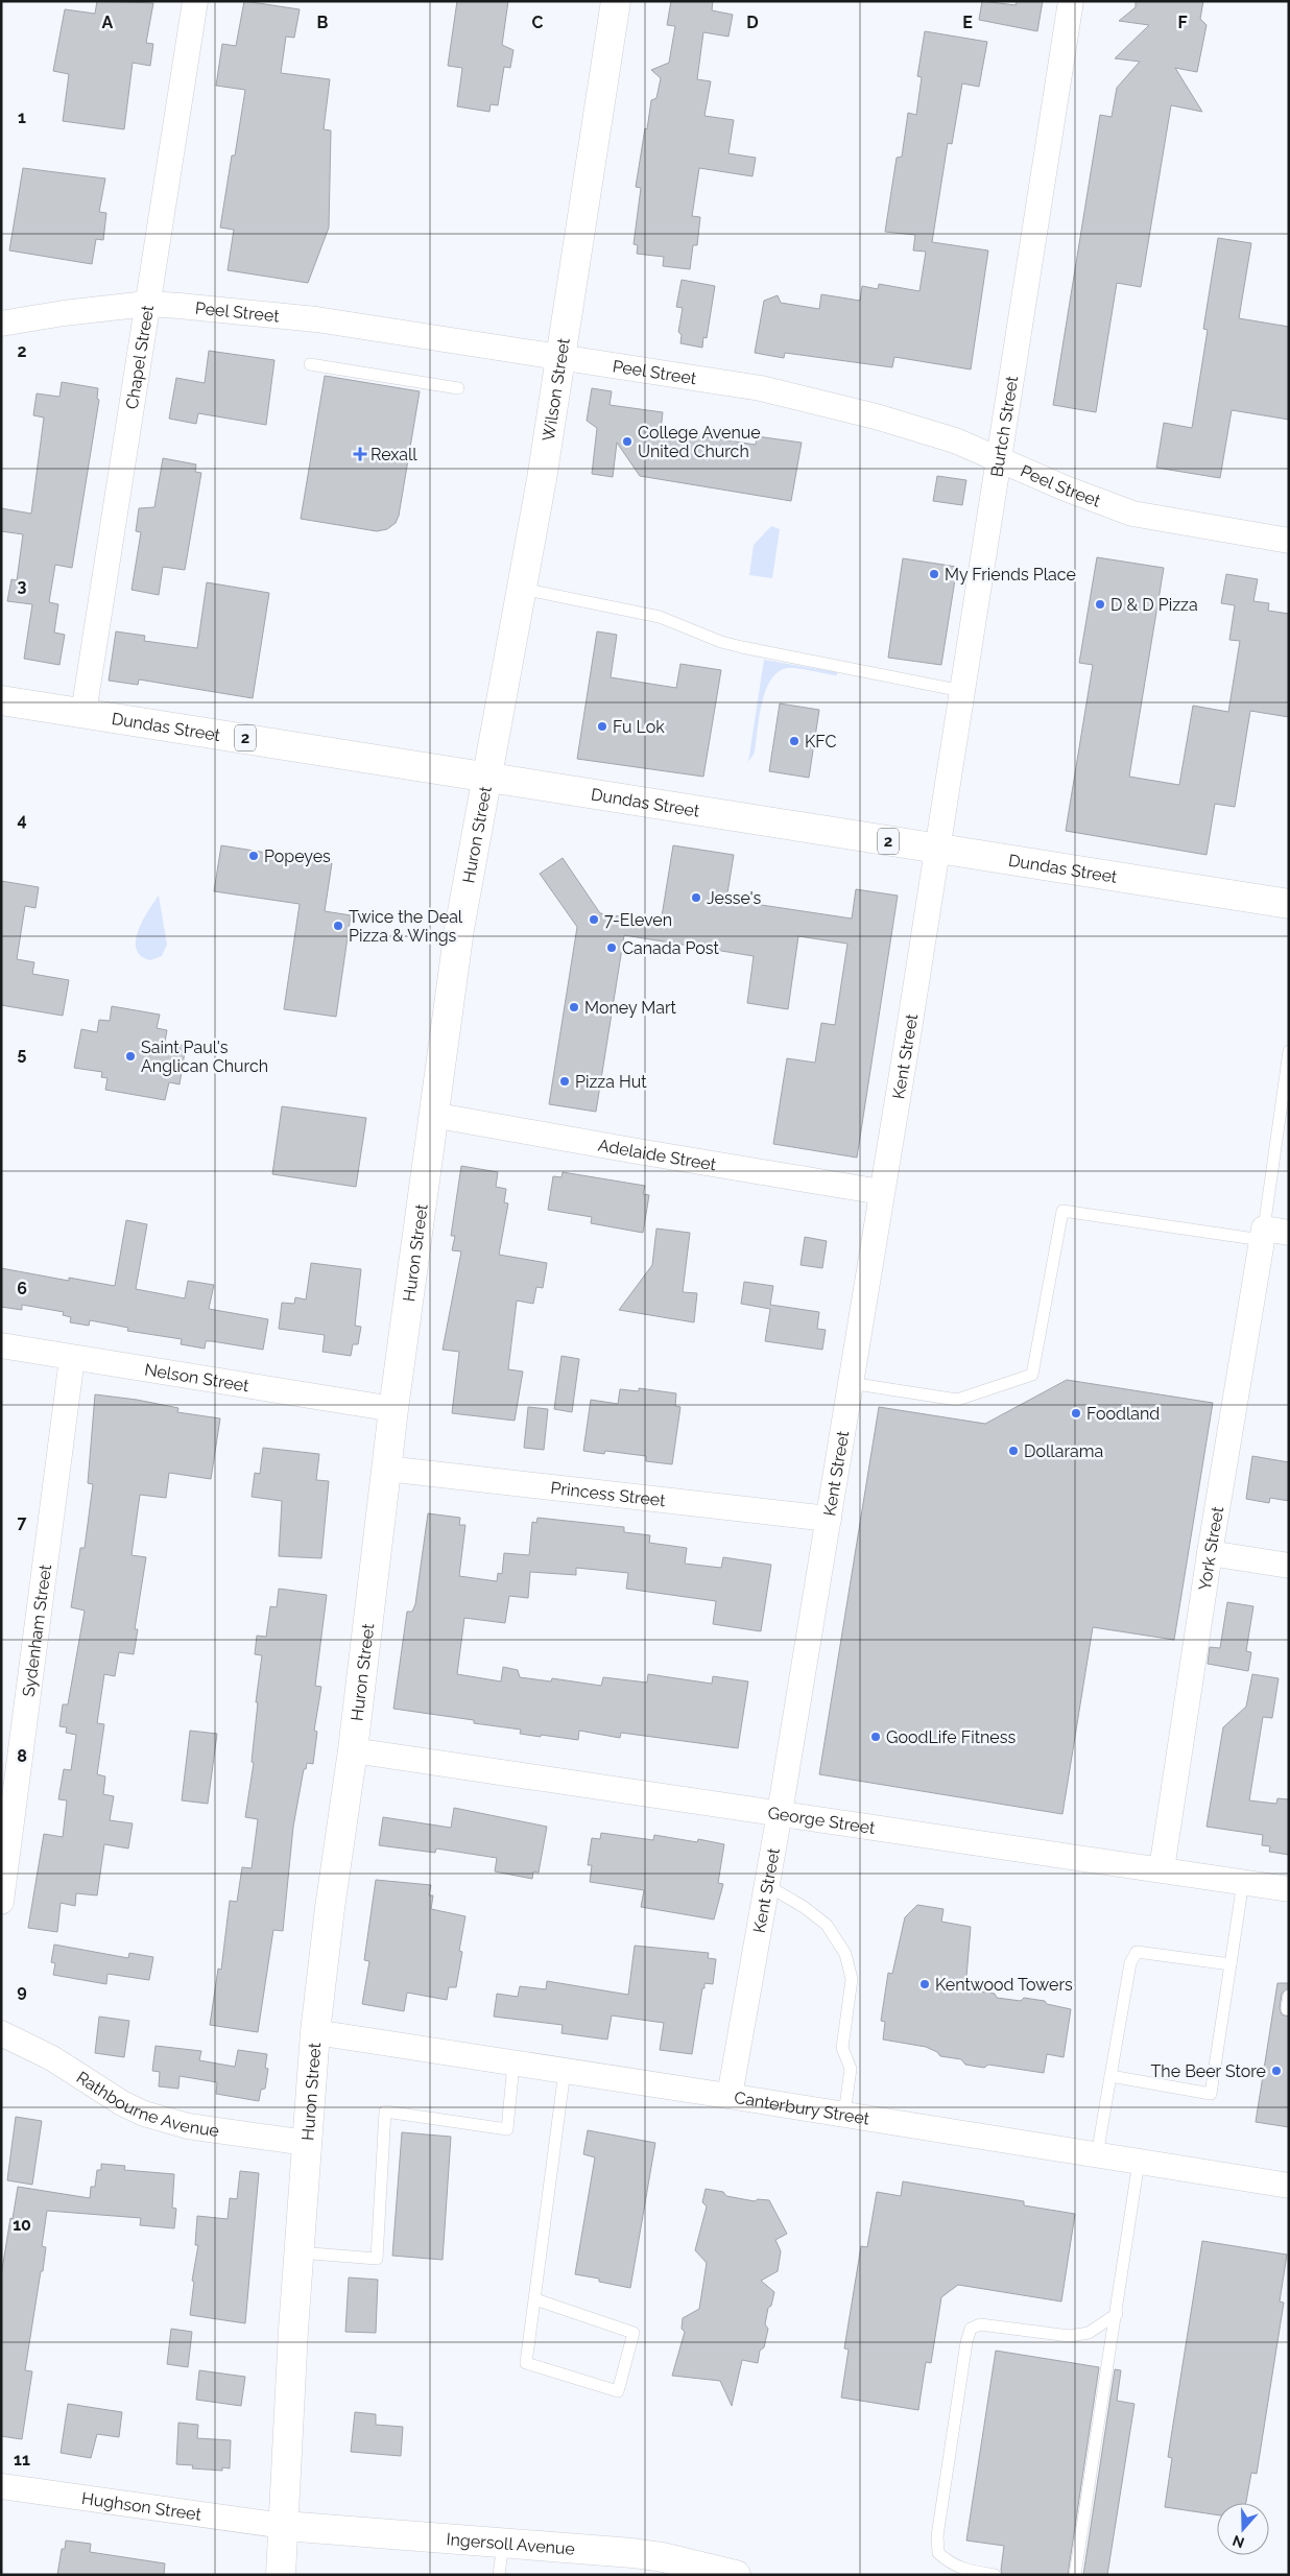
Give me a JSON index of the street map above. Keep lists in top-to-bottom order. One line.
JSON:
{"streets":{"main road":["Wilson Street","Dundas Street","2","Huron Street","Ingersoll Avenue"],"street":["Peel Street","Chapel Street","Burtch Street","Kent Street","Adelaide Street","Nelson Street","Princess Street","York Street","Sydenham Street","George Street","Rathbourne Avenue","Canterbury Street","Hughson Street"]},"crossings":[["Peel Street","Chapel Street"],["Peel Street","Wilson Street"],["Peel Street","Burtch Street"],["Chapel Street","Dundas Street"],["Wilson Street","Dundas Street"],["Wilson Street","Huron Street"],["Burtch Street","Dundas Street"],["Burtch Street","Kent Street"],["Dundas Street","Huron Street"],["Dundas Street","Kent Street"],["Huron Street","Adelaide Street"],["Huron Street","Nelson Street"],["Huron Street","Princess Street"],["Huron Street","George Street"],["Huron Street","Rathbourne Avenue"],["Huron Street","Canterbury Street"],["Huron Street","Hughson Street"],["Huron Street","Ingersoll Avenue"],["Kent Street","Adelaide Street"],["Kent Street","Princess Street"],["Kent Street","George Street"],["Kent Street","Canterbury Street"],["Nelson Street","Sydenham Street"],["York Street","George Street"],["Hughson Street","Ingersoll Avenue"]],"places":{"other":["College Avenue United Church","My Friends Place","D & D Pizza","Fu Lok","KFC","Popeyes","Jesse's","7-Eleven","Twice the Deal Pizza & Wings","Canada Post","Money Mart","Saint Paul's Anglican Church","Pizza Hut","Foodland","Dollarama","GoodLife Fitness","Kentwood Towers","The Beer Store"],"health":["Rexall"]},"north":"bottom","grid":{"columns":["A","B","C","D","E","F"],"rows":["1","2","3","4","5","6","7","8","9","10","11"]}}
